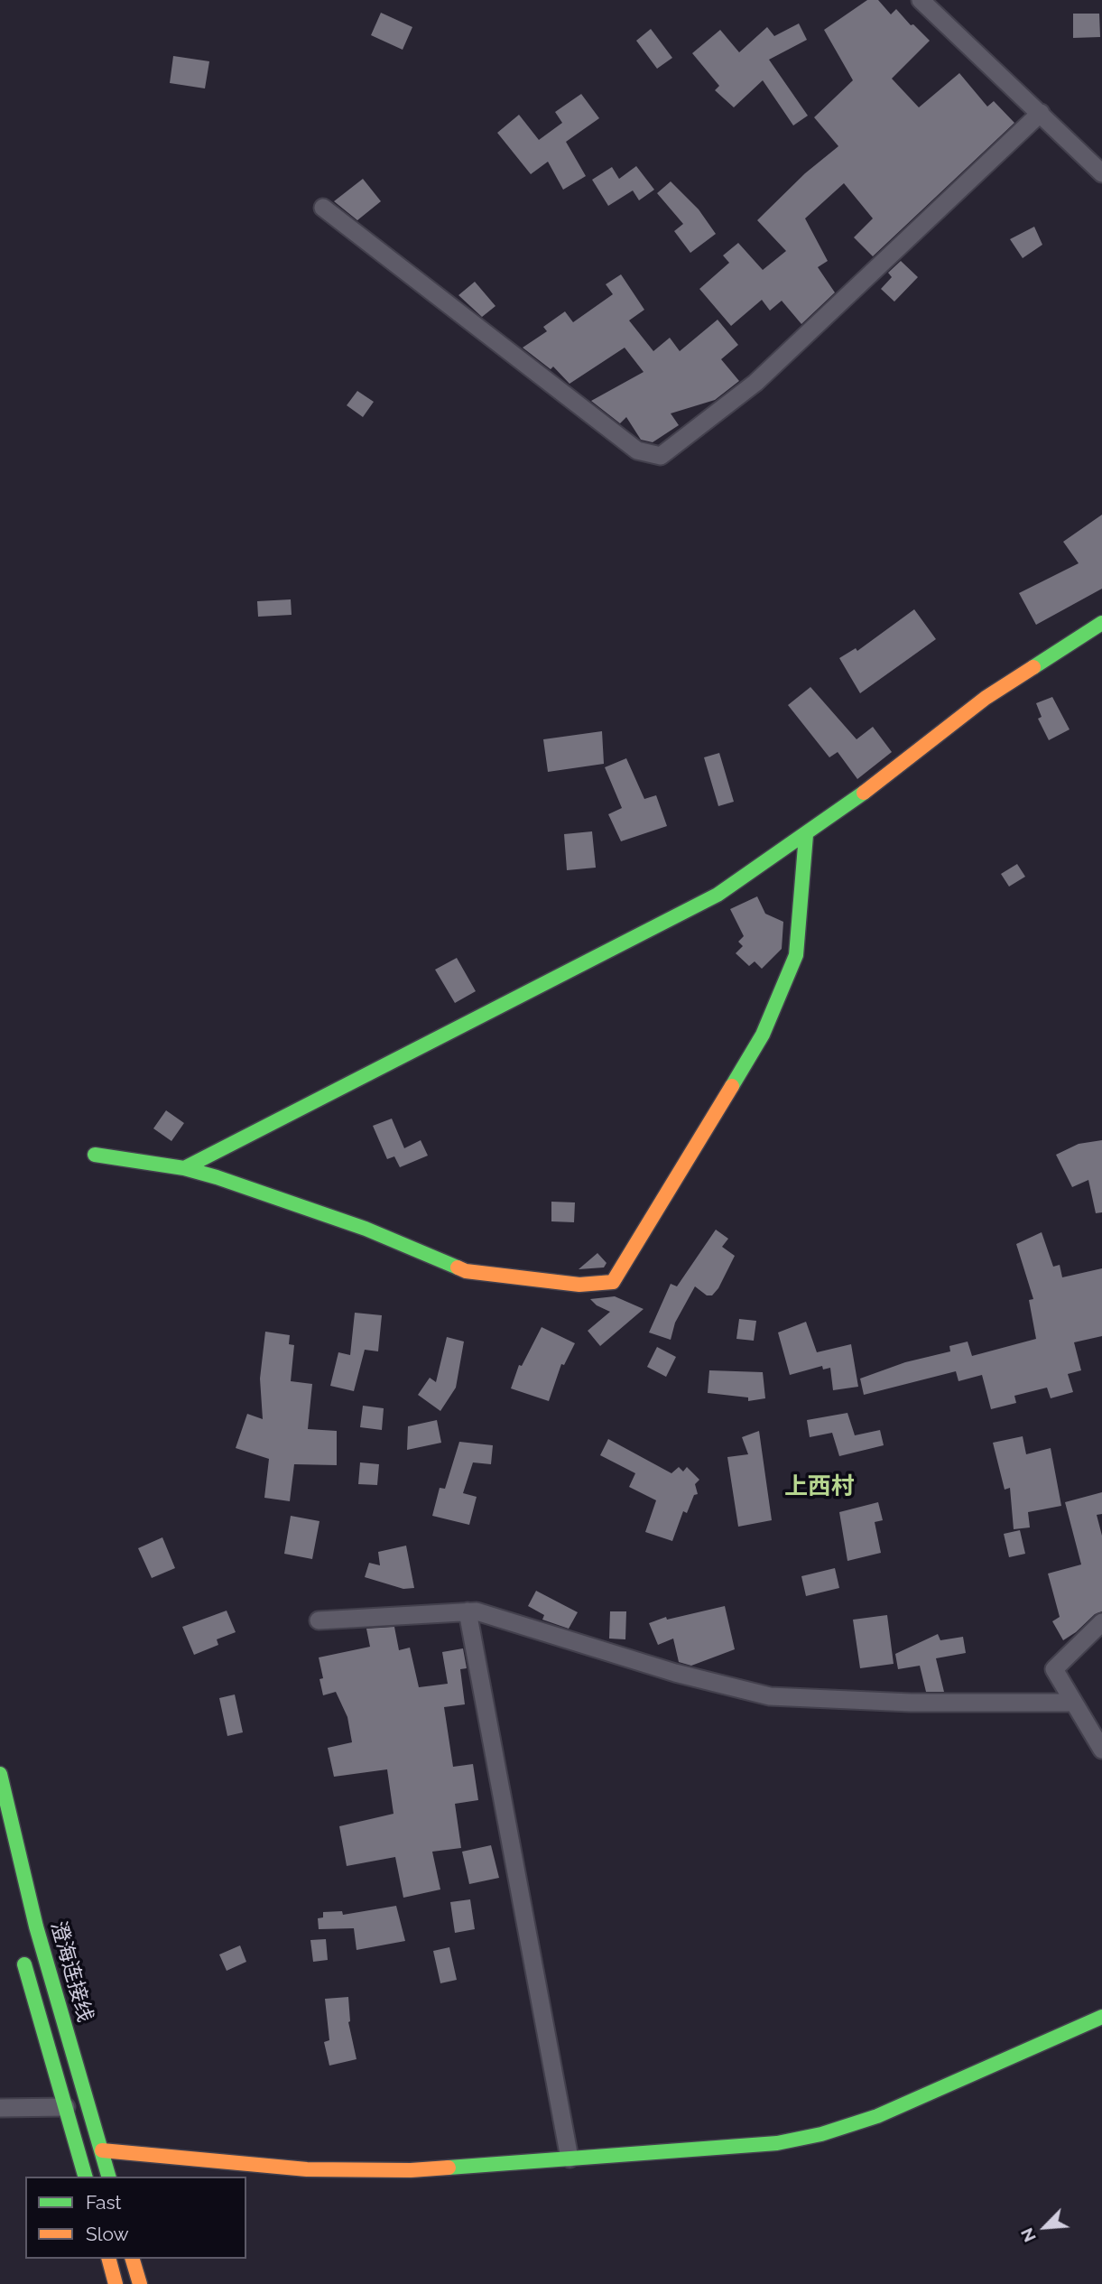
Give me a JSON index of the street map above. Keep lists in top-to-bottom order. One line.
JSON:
{"streets":{"main road":["澄海连接线"]},"districts":["上西村"],"legend":["Fast","Slow"],"north":"bottom left"}
